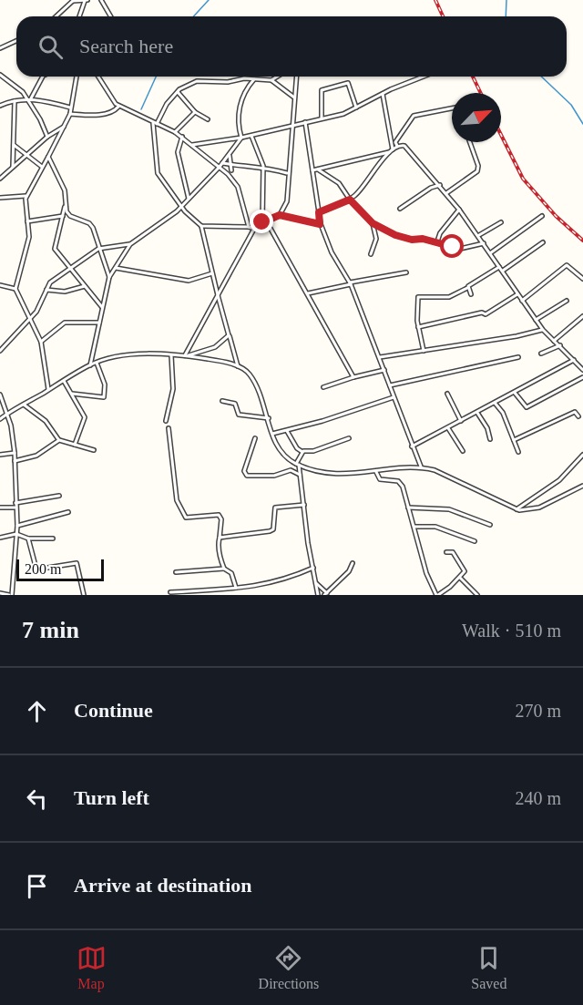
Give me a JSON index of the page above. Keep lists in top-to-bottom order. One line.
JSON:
{"scale_bar":"200 m","north":"top right","page":{"search":"Search here","scale":"200 m","heading":["7 min","Walk · 510 m"],"list":[["Continue","270 m"],["Turn left","240 m"],"Arrive at destination"],"nav":["Map","Directions","Saved"]}}
